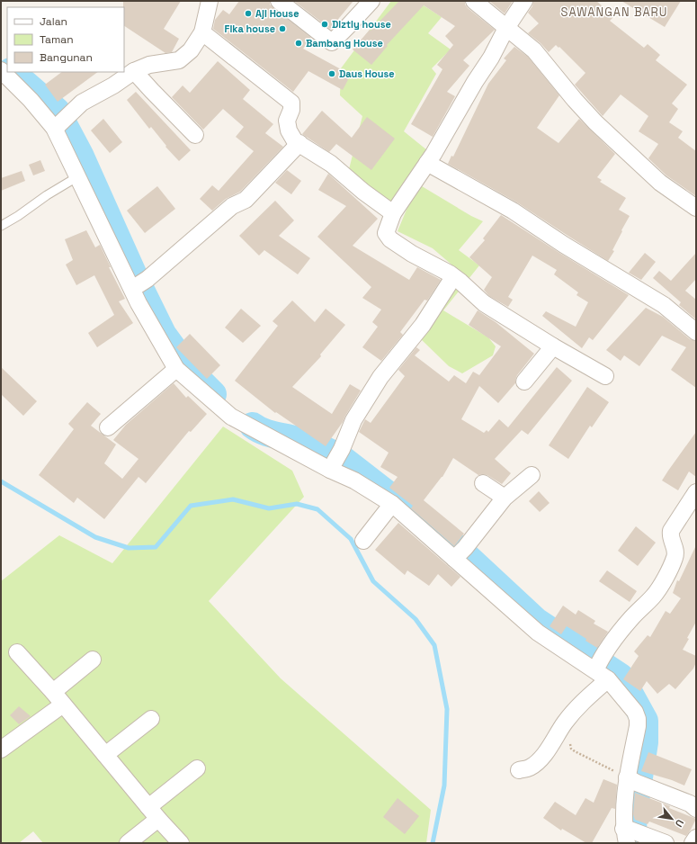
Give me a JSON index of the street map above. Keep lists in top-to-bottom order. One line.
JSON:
{"districts":["SAWANGAN BARU"],"places":["Aji House","Diztly house","Fika house","Bambang House","Daus House"],"legend":["Jalan","Taman","Bangunan"],"north":"bottom right"}
